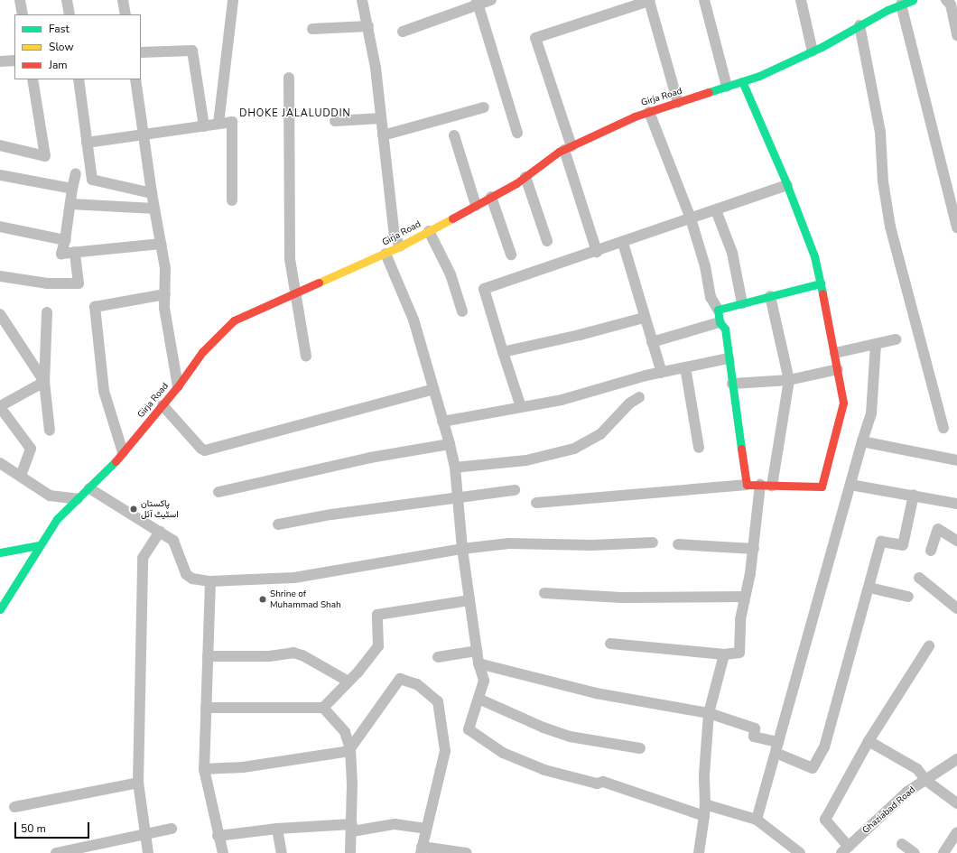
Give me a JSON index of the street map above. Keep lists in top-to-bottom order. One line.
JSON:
{"streets":{"main road":["Girja Road"],"street":["Ghaziabad Road"]},"districts":["DHOKE JALALUDDIN"],"places":["پاکستان اسٹیٹ آئل","Shrine of Muhammad Shah"],"legend":["Fast","Slow","Jam"],"scale_bar":"50 m"}
